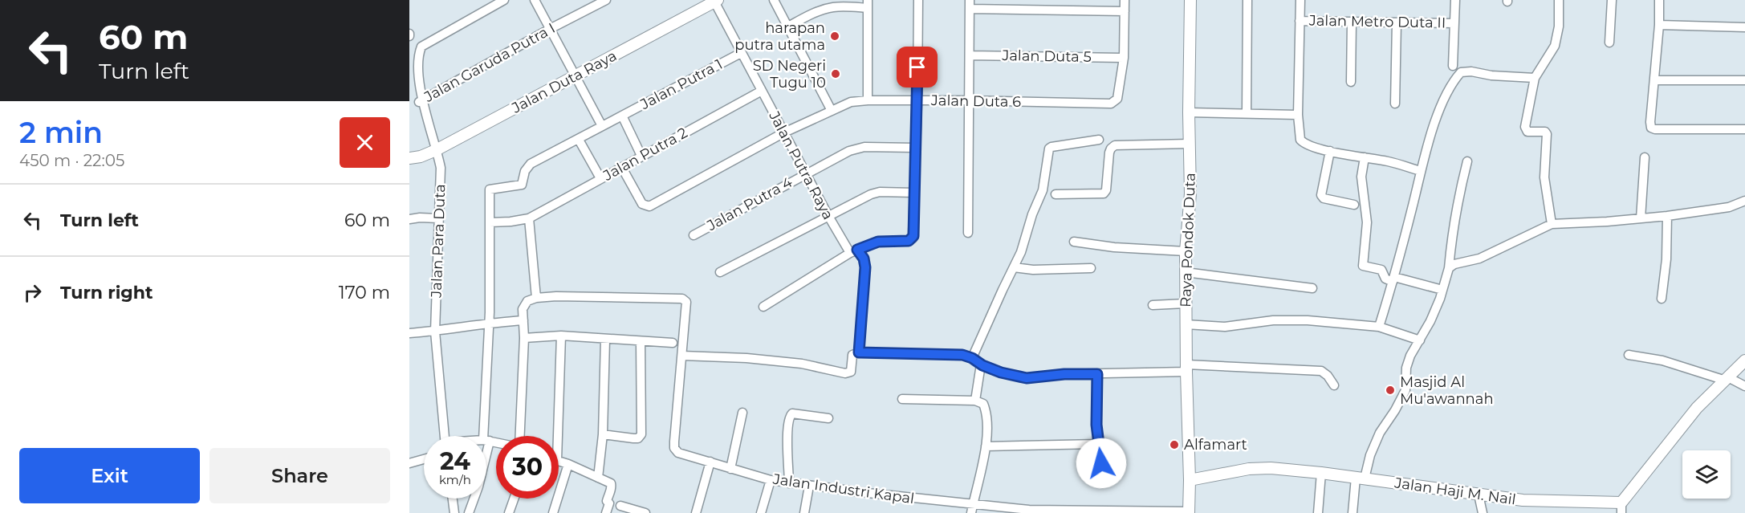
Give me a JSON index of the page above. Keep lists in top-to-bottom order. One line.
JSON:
{"streets":{"main road":["Jalan Duta Raya","Raya Pondok Duta","Jalan Haji M. Nail"],"street":["Jalan Metro Duta II","Jalan Duta 5","Jalan Garuda Putra I","Jalan Putra 1","Jalan Duta 6","Jalan Putra 2","Jalan Putra Raya","Jalan Putra 4","Jalan Para Duta","Jalan Industri Kapal"]},"crossings":[["Jalan Duta 5","Jalan Duta 6"],["Jalan Garuda Putra I","Jalan Duta Raya"],["Jalan Garuda Putra I","Jalan Para Duta"],["Jalan Duta Raya","Jalan Putra Raya"],["Jalan Duta Raya","Jalan Para Duta"],["Jalan Putra 1","Jalan Putra 2"],["Jalan Putra 1","Jalan Putra Raya"],["Jalan Duta 6","Jalan Putra 2"],["Jalan Duta 6","Jalan Putra Raya"],["Jalan Putra 2","Jalan Putra Raya"],["Jalan Putra Raya","Jalan Putra 4"],["Jalan Putra Raya","Jalan Industri Kapal"],["Raya Pondok Duta","Jalan Industri Kapal"],["Raya Pondok Duta","Jalan Haji M. Nail"]],"places":["harapan putra utama","SD Negeri Tugu 10","Masjid Al Mu'awannah","Alfamart"],"page":{"turn":["60 m","Turn left"],"heading":["2 min","450 m · 22:05"],"list":[{"name":"Turn left","value":"60 m"},{"name":"Turn right","value":"170 m"}],"speed":"24 km/h","limit":"30","buttons":["Exit","Share"]}}
